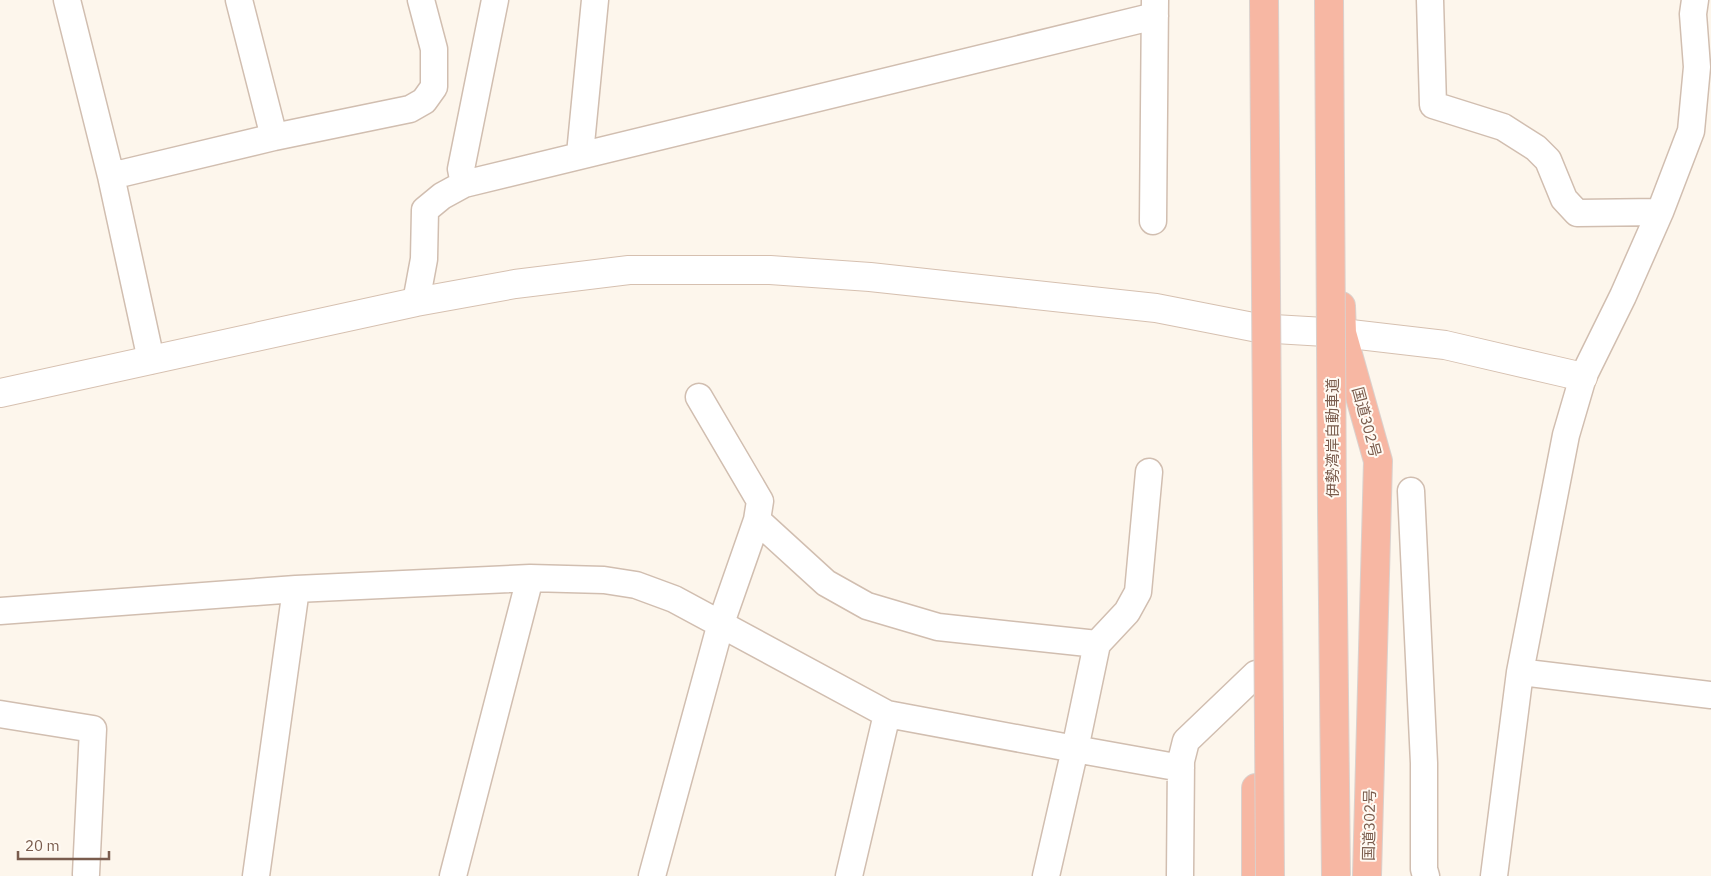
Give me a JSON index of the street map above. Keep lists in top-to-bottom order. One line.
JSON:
{"streets":{"highway":["国道302号","伊勢湾岸自動車道"]},"scale_bar":"20 m"}
